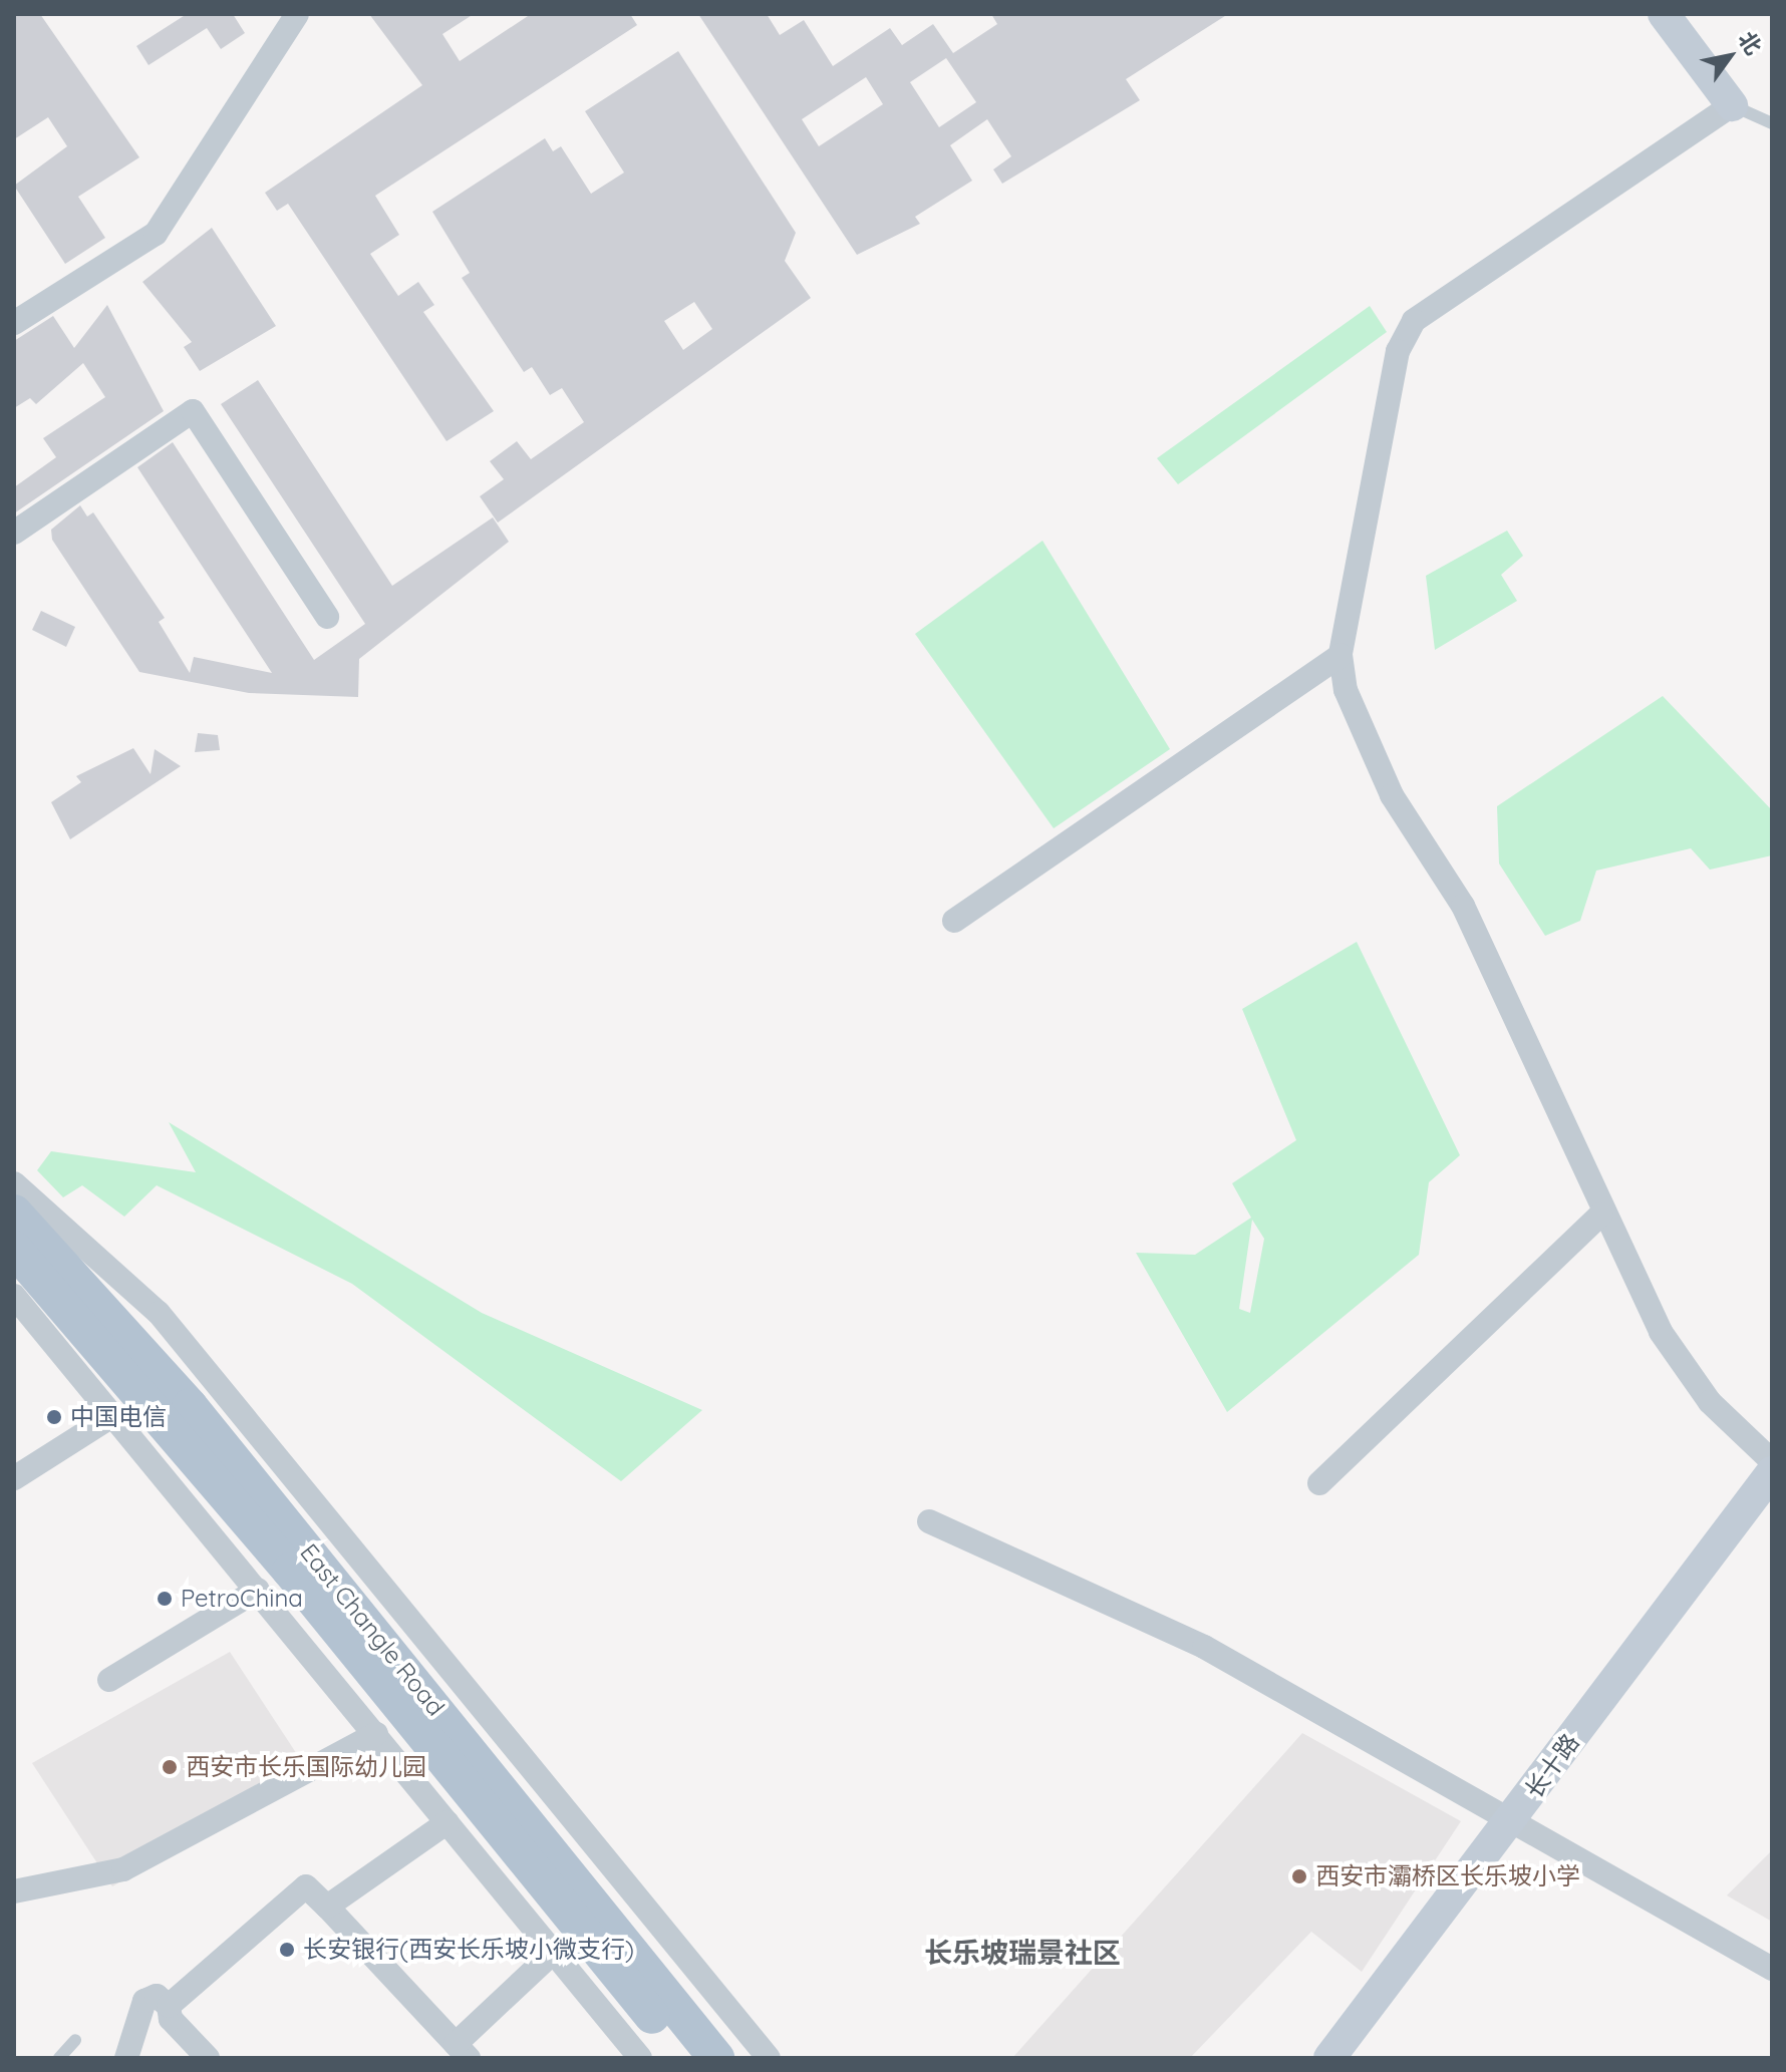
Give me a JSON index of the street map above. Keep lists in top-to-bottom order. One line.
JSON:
{"streets":{"main road":["East Changle Road"],"street":["长十路"]},"districts":["长乐坡瑞景社区"],"places":["中国电信","PetroChina","西安市长乐国际幼儿园","西安市灞桥区长乐坡小学","长安银行(西安长乐坡小微支行)"],"north":"top right"}
